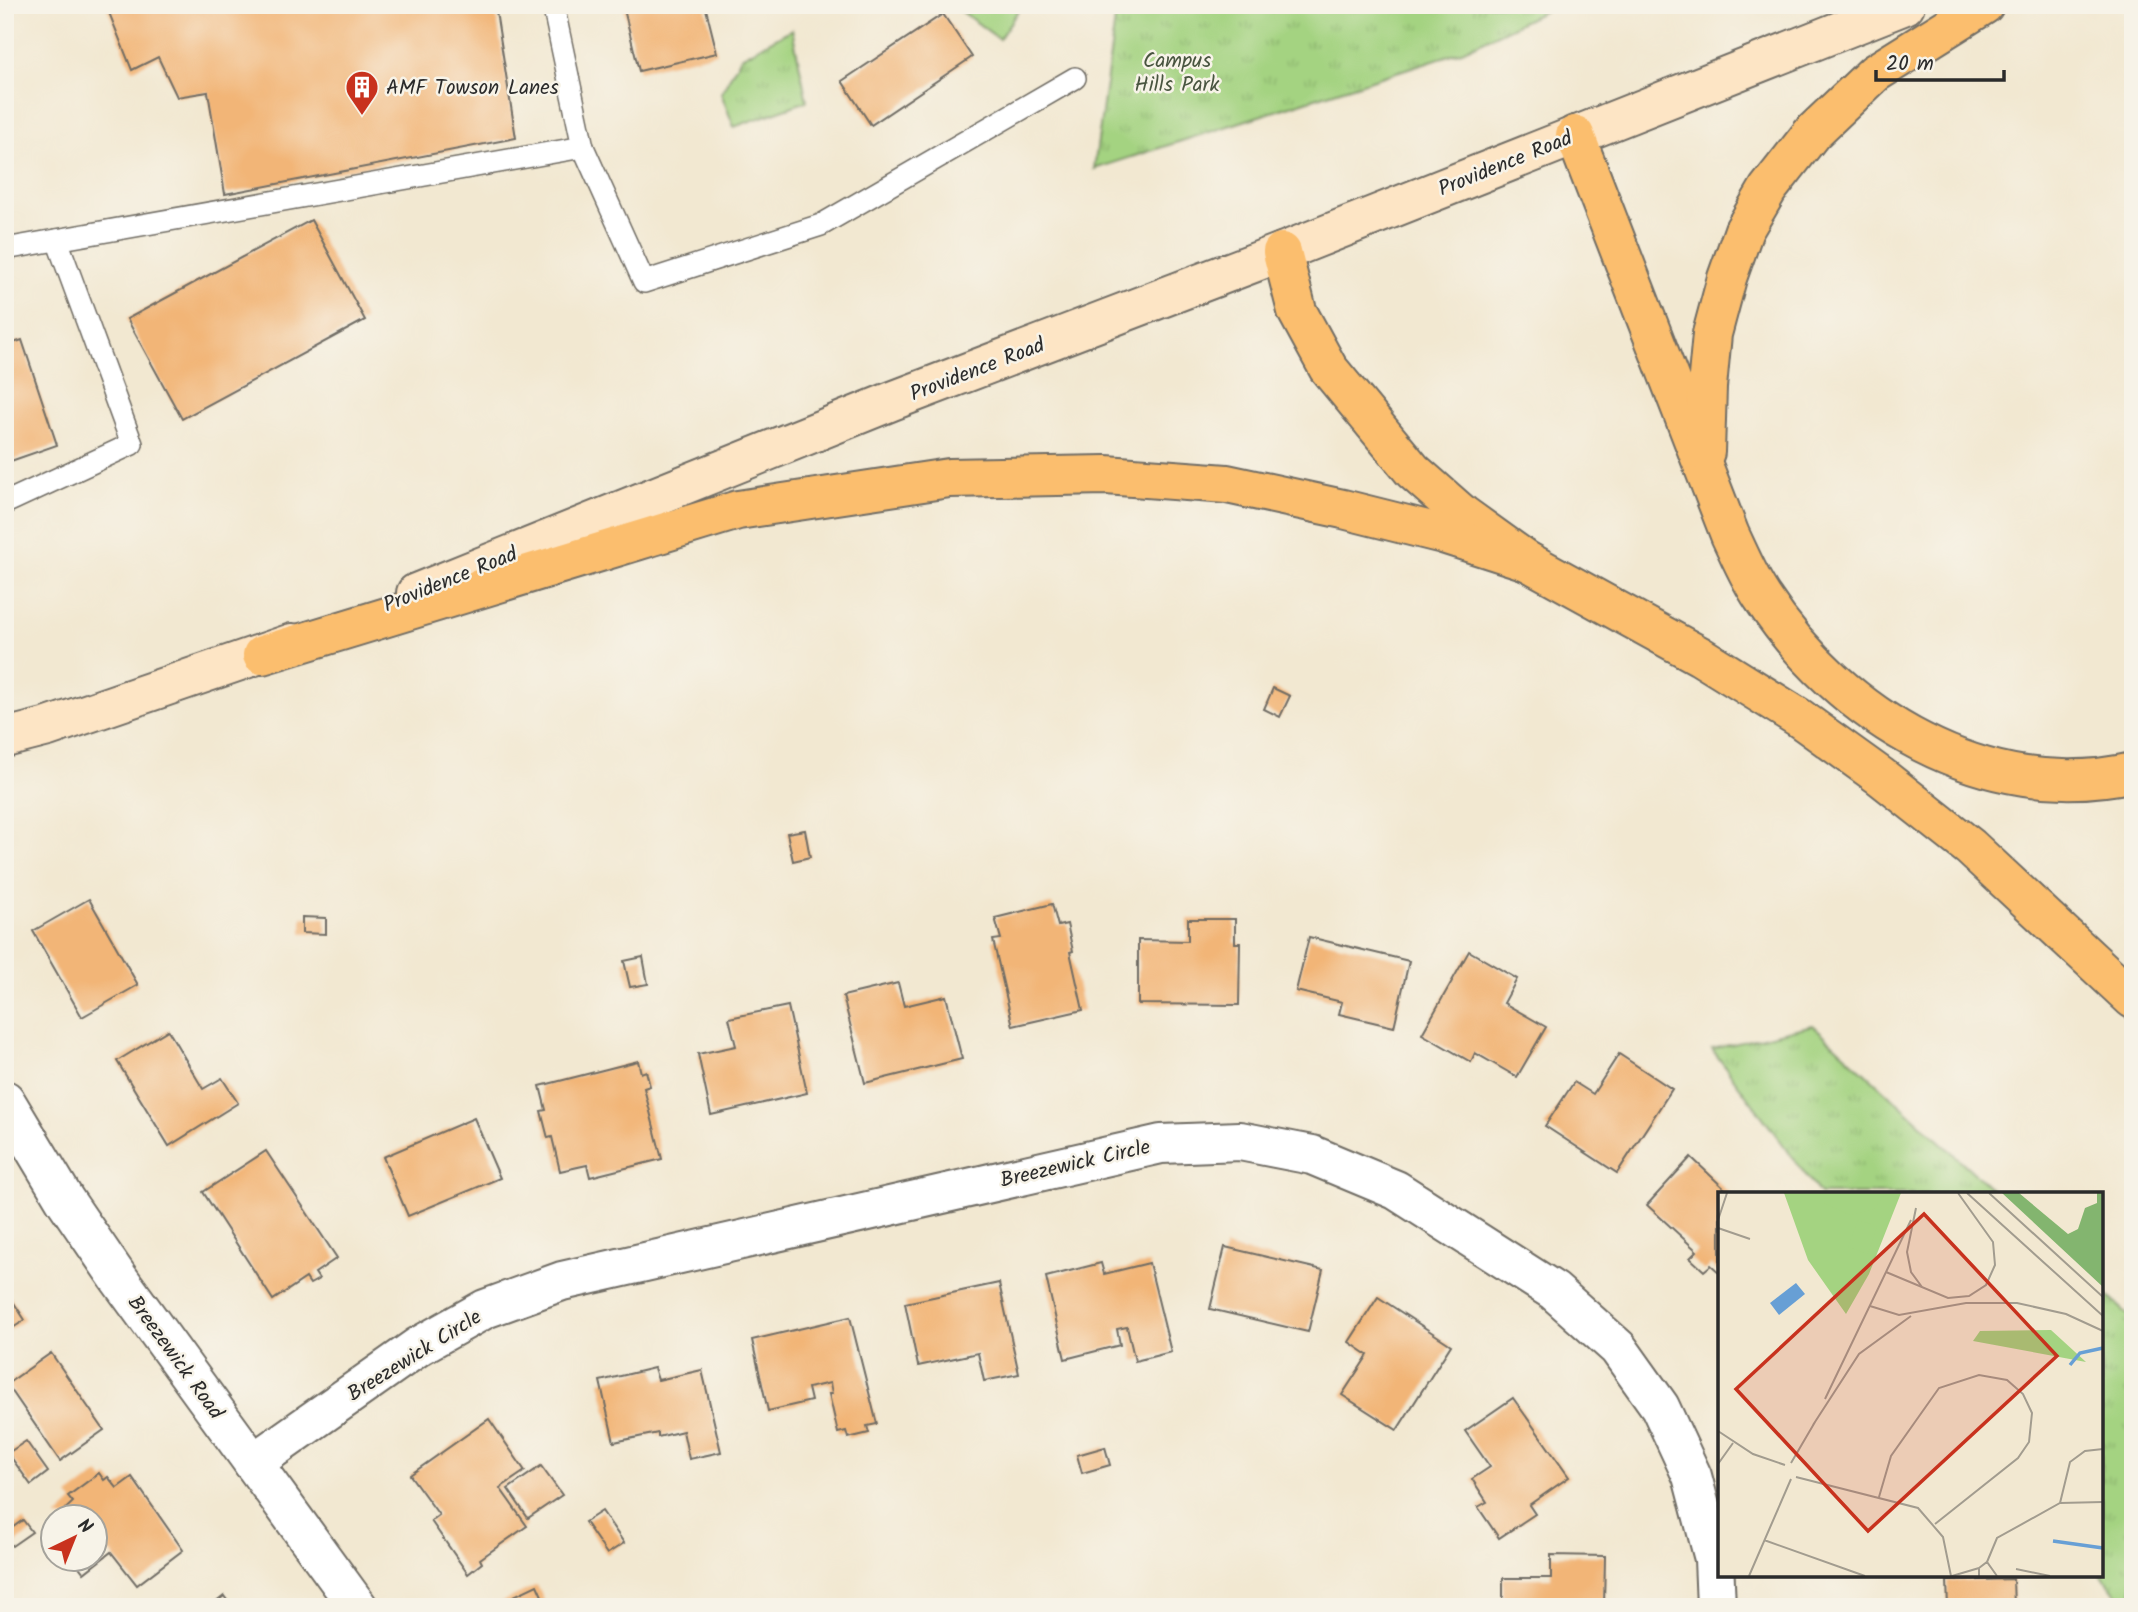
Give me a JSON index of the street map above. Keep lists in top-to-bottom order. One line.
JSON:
{"streets":{"street":["Providence Road","Breezewick Circle","Breezewick Road"]},"crossings":[["Breezewick Circle","Breezewick Road"]],"parks":["Campus Hills Park"],"places":{"building":["AMF Towson Lanes"]},"scale_bar":"20 m","north":"top right"}
